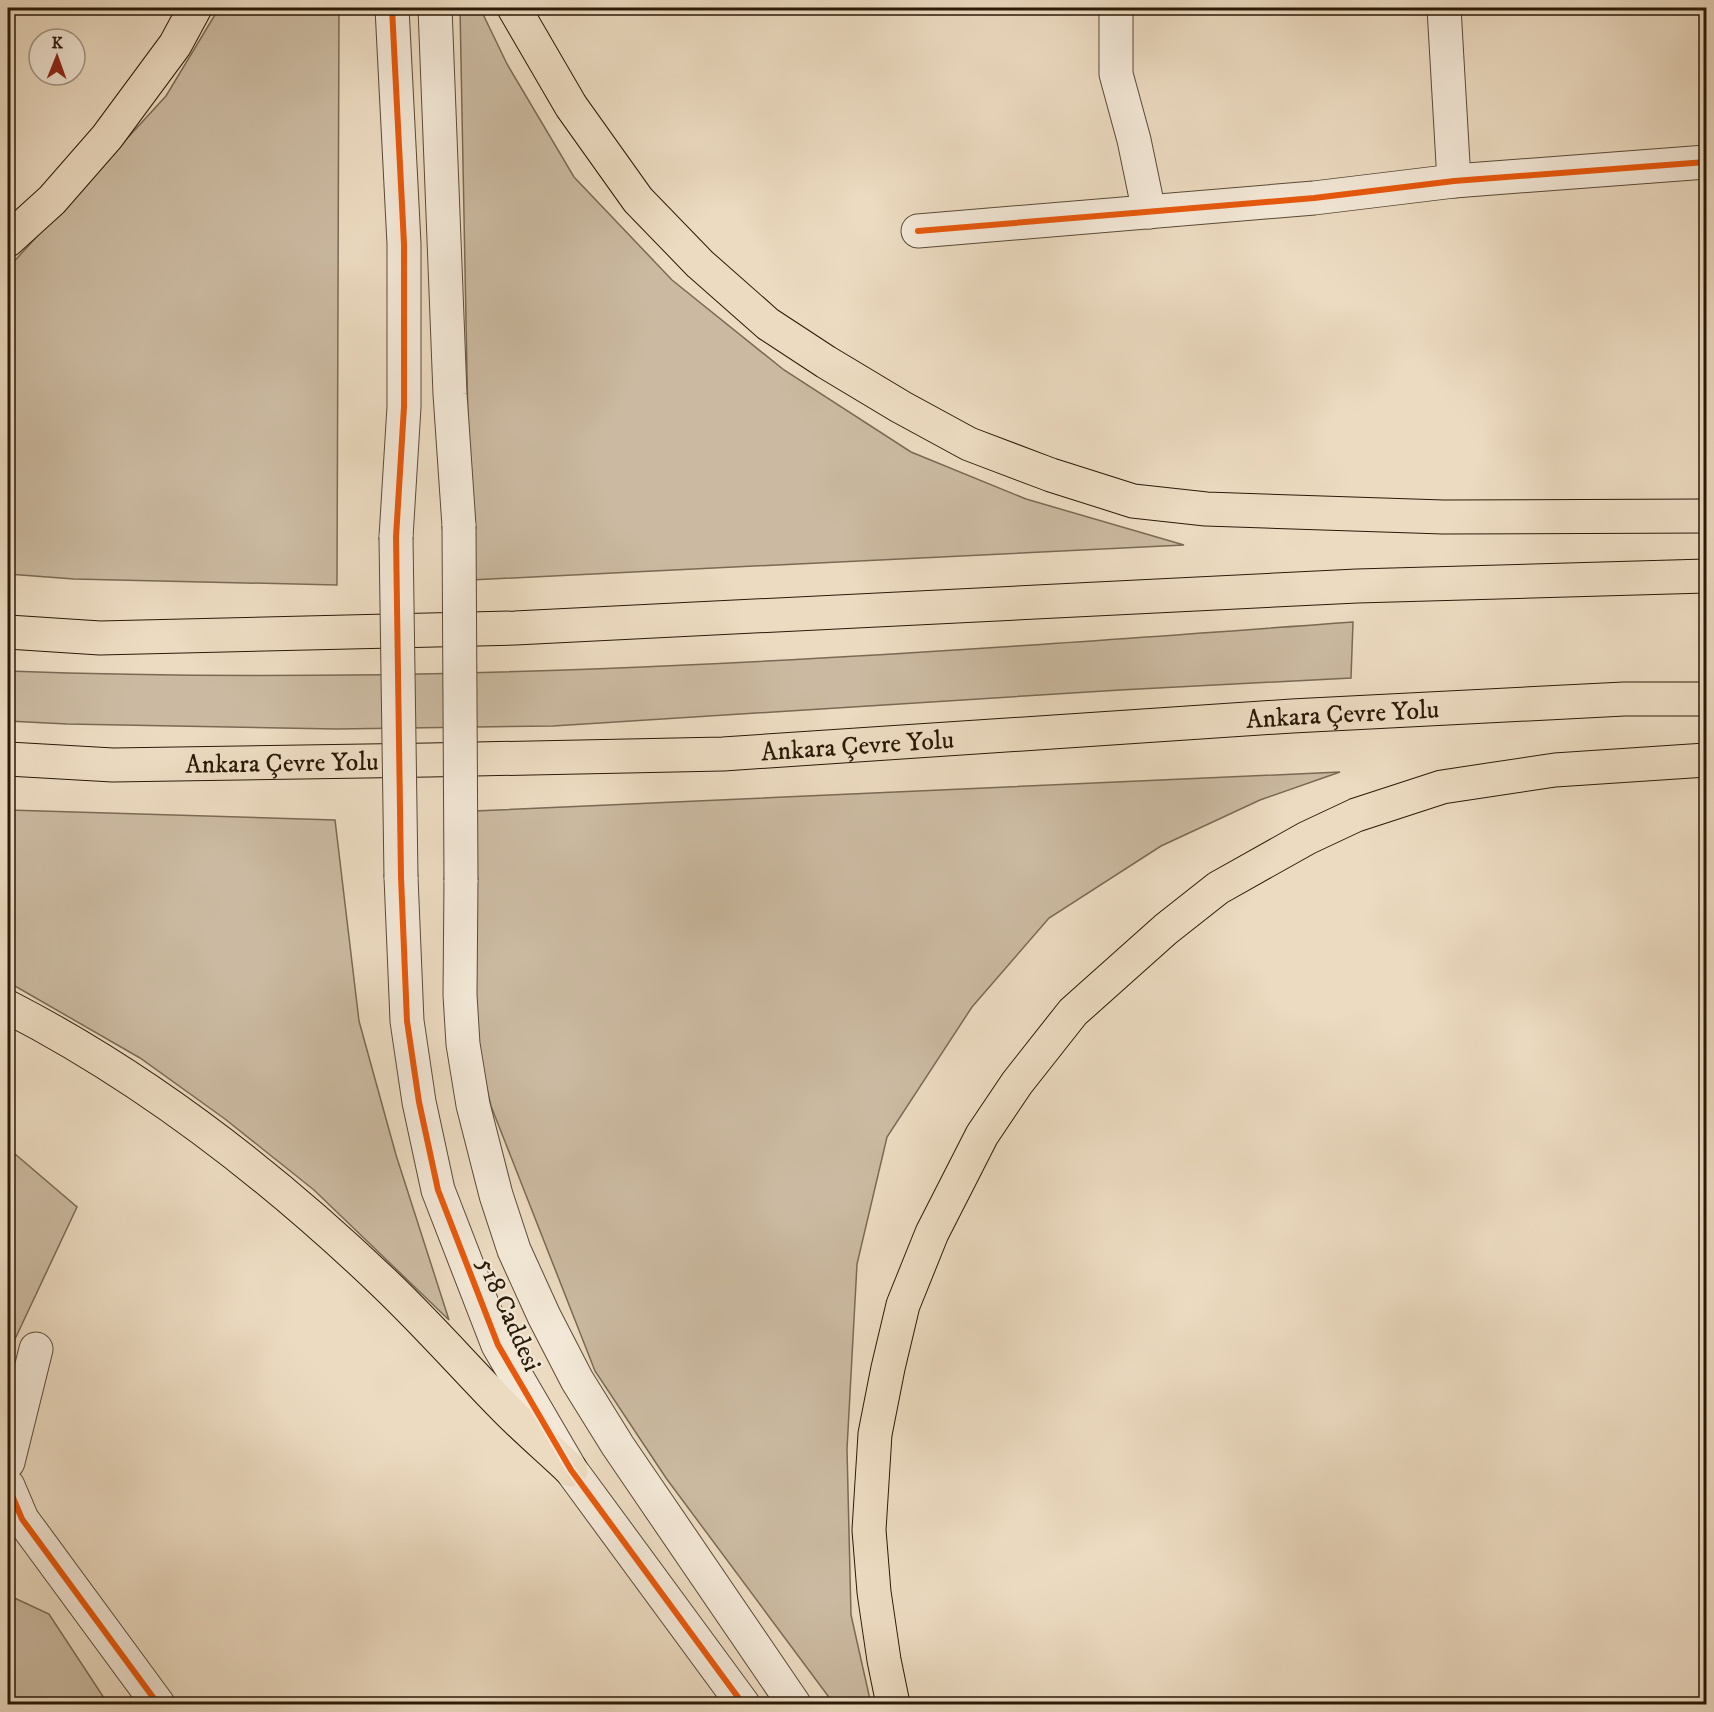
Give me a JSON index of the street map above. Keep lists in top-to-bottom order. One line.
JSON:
{"streets":{"highway":["Ankara Çevre Yolu"],"street":["518 Caddesi"]},"north":"top"}
